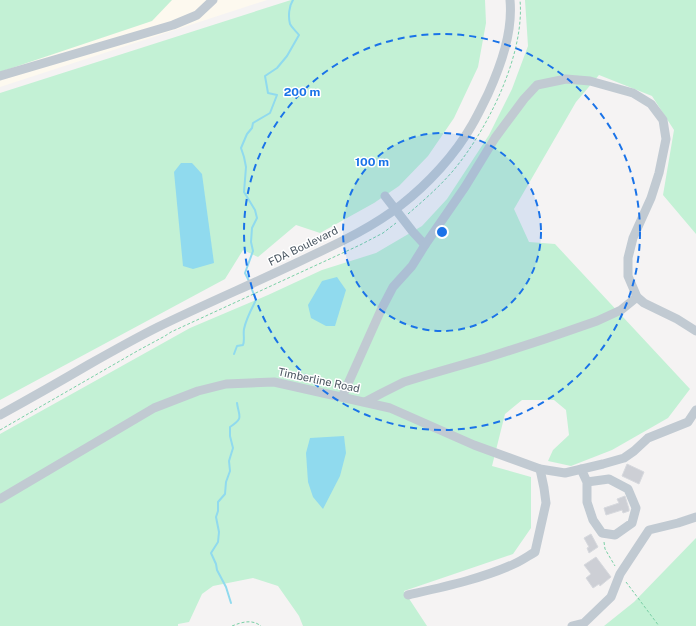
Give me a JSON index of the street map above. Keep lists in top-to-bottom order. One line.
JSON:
{"streets":{"street":["FDA Boulevard","Timberline Road"]},"rings":["200 m","100 m"]}
